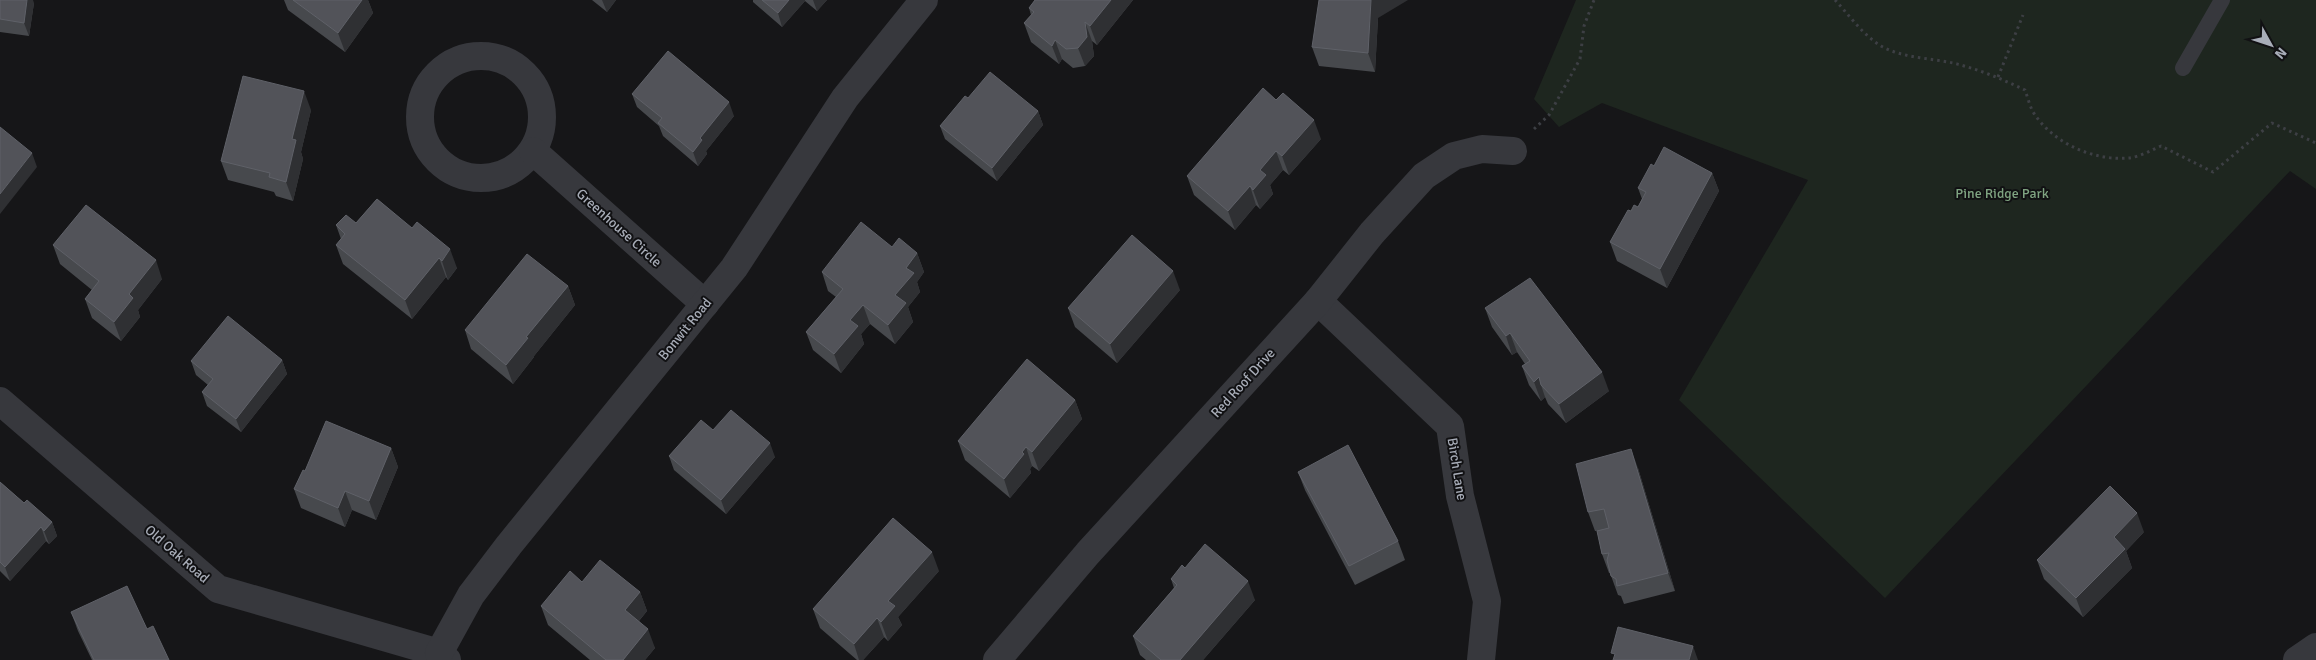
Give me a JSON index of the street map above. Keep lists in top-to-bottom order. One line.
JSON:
{"streets":{"street":["Greenhouse Circle","Bonwit Road","Red Roof Drive","Birch Lane","Old Oak Road"]},"crossings":[["Greenhouse Circle","Bonwit Road"],["Bonwit Road","Old Oak Road"],["Red Roof Drive","Birch Lane"]],"parks":["Pine Ridge Park"],"north":"bottom right"}
